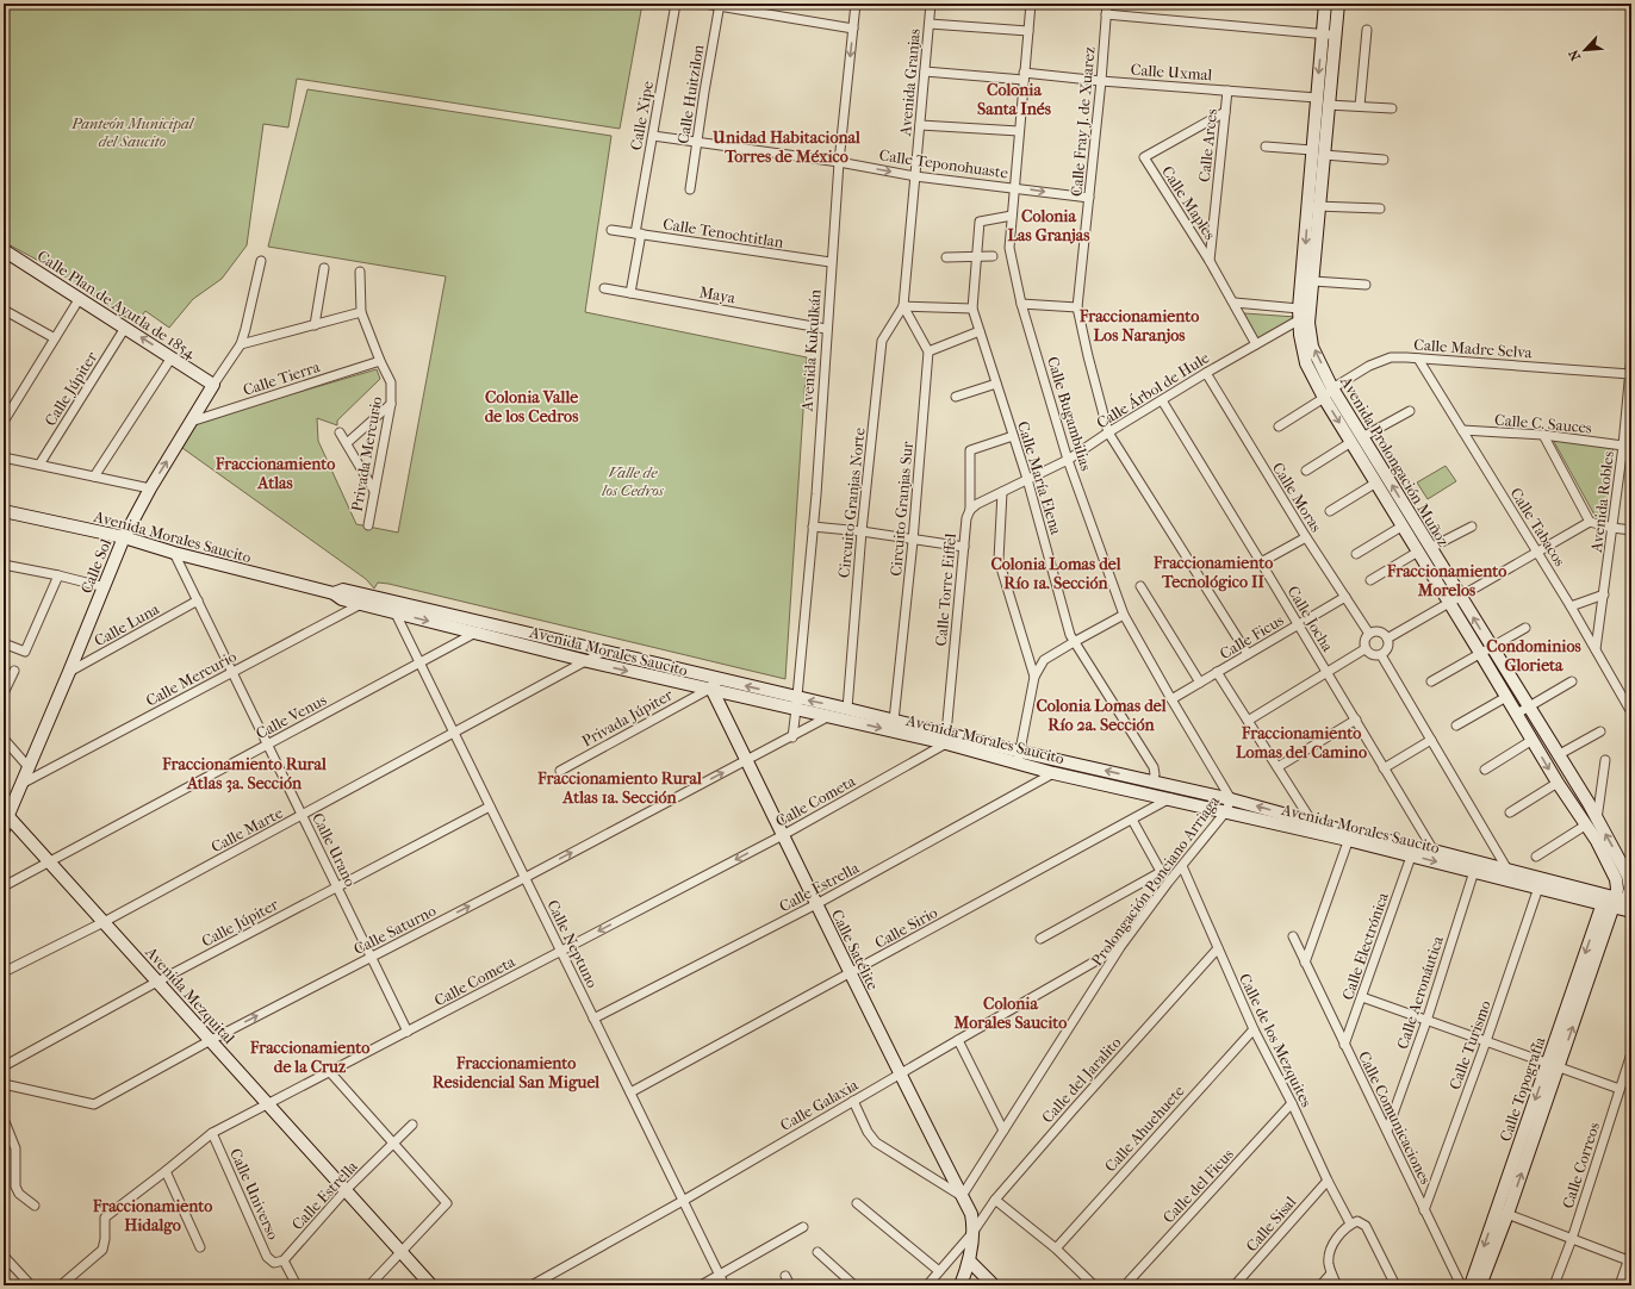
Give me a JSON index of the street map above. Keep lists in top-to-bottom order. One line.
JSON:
{"streets":{"street":["Calle Uxmal","Avenida Granjas","Calle Huitzilon","Calle Xipe","Calle Fray J. de Xuarez","Calle Arces","Calle Teponohuaste","Calle Maples","Calle Tenochtitlan","Maya","Calle Plan de Ayutla de 1854","Calle Madre Selva","Avenida Kukulkán","Calle Tierra","Calle Júpiter","Calle Árbol de Hule","Calle Bugambilias","Calle C. Sauces","Privada Mercurio","Avenida Prolongación Muñoz","Calle María Elena","Calle Moras","Avenida Robles","Circuito Granjas Norte","Circuito Granjas Sur","Calle Tabacos","Avenida Morales Saucito","Calle Sol","Calle Torre Eiffel","Calle Jocha","Calle Luna","Calle Ficus","Calle Mercurio","Calle Venus","Privada Júpiter","Calle Cometa","Calle Marte","Calle Urano","Prolongación Ponciano Arriaga","Calle Estrella","Calle Sirio","Calle Saturno","Calle Neptuno","Calle Electrónica","Calle Satélite","Calle Aeronáutica","Avenida Mezquital","Calle de los Mezquites","Calle Turismo","Calle del Jaralito","Calle Topografía","Calle Galaxia","Calle Comunicaciones","Calle Ahuehuete","Calle Correos","Calle del Ficus","Calle Universo","Calle Sisal"]},"crossings":[["Calle Uxmal","Avenida Granjas"],["Calle Uxmal","Calle Fray J. de Xuarez"],["Calle Uxmal","Calle Arces"],["Calle Uxmal","Calle Bugambilias"],["Calle Uxmal","Avenida Prolongación Muñoz"],["Avenida Granjas","Calle Teponohuaste"],["Avenida Granjas","Circuito Granjas Norte"],["Calle Huitzilon","Calle Teponohuaste"],["Calle Xipe","Calle Teponohuaste"],["Calle Xipe","Calle Tenochtitlan"],["Calle Xipe","Maya"],["Calle Fray J. de Xuarez","Calle Teponohuaste"],["Calle Fray J. de Xuarez","Calle Árbol de Hule"],["Calle Fray J. de Xuarez","Calle Ficus"],["Calle Arces","Calle Maples"],["Calle Teponohuaste","Avenida Kukulkán"],["Calle Teponohuaste","Calle Bugambilias"],["Calle Maples","Calle Árbol de Hule"],["Calle Tenochtitlan","Avenida Kukulkán"],["Maya","Avenida Kukulkán"],["Calle Plan de Ayutla de 1854","Calle Júpiter"],["Calle Plan de Ayutla de 1854","Calle Sol"],["Calle Madre Selva","Avenida Prolongación Muñoz"],["Calle Madre Selva","Avenida Robles"],["Calle Madre Selva","Calle Tabacos"],["Avenida Kukulkán","Avenida Morales Saucito"],["Calle Tierra","Privada Mercurio"],["Calle Tierra","Calle Sol"],["Calle Júpiter","Calle Urano"],["Calle Júpiter","Calle Neptuno"],["Calle Júpiter","Avenida Mezquital"],["Calle Árbol de Hule","Calle Bugambilias"],["Calle Árbol de Hule","Avenida Prolongación Muñoz"],["Calle Árbol de Hule","Calle María Elena"],["Calle Árbol de Hule","Calle Moras"],["Calle Árbol de Hule","Calle Torre Eiffel"],["Calle Árbol de Hule","Calle Jocha"],["Calle Bugambilias","Calle María Elena"],["Calle Bugambilias","Avenida Morales Saucito"],["Calle Bugambilias","Calle Ficus"],["Calle Bugambilias","Prolongación Ponciano Arriaga"],["Calle C. Sauces","Avenida Robles"],["Calle C. Sauces","Calle Tabacos"],["Avenida Prolongación Muñoz","Avenida Morales Saucito"],["Avenida Prolongación Muñoz","Calle Topografía"],["Calle María Elena","Avenida Morales Saucito"],["Calle María Elena","Calle Torre Eiffel"],["Calle Moras","Calle Ficus"],["Avenida Robles","Calle Tabacos"],["Circuito Granjas Norte","Avenida Morales Saucito"],["Circuito Granjas Sur","Avenida Morales Saucito"],["Avenida Morales Saucito","Calle Sol"],["Avenida Morales Saucito","Calle Torre Eiffel"],["Avenida Morales Saucito","Calle Jocha"],["Avenida Morales Saucito","Calle Mercurio"],["Avenida Morales Saucito","Calle Venus"],["Avenida Morales Saucito","Privada Júpiter"],["Avenida Morales Saucito","Calle Cometa"],["Avenida Morales Saucito","Calle Marte"],["Avenida Morales Saucito","Calle Urano"],["Avenida Morales Saucito","Prolongación Ponciano Arriaga"],["Avenida Morales Saucito","Calle Estrella"],["Avenida Morales Saucito","Calle Sirio"],["Avenida Morales Saucito","Calle Saturno"],["Avenida Morales Saucito","Calle Neptuno"],["Avenida Morales Saucito","Calle Electrónica"],["Avenida Morales Saucito","Calle Satélite"],["Avenida Morales Saucito","Calle Aeronáutica"],["Avenida Morales Saucito","Calle Turismo"],["Avenida Morales Saucito","Calle Topografía"],["Calle Sol","Calle Luna"],["Calle Sol","Calle Mercurio"],["Calle Sol","Avenida Mezquital"],["Calle Torre Eiffel","Calle Cometa"],["Calle Jocha","Calle Ficus"],["Calle Luna","Calle Urano"],["Calle Mercurio","Calle Urano"],["Calle Venus","Calle Urano"],["Calle Venus","Calle Neptuno"],["Calle Venus","Avenida Mezquital"],["Privada Júpiter","Calle Satélite"],["Calle Cometa","Calle Urano"],["Calle Cometa","Calle Neptuno"],["Calle Cometa","Calle Satélite"],["Calle Cometa","Avenida Mezquital"],["Calle Cometa","Calle Universo"],["Calle Marte","Calle Urano"],["Calle Marte","Calle Neptuno"],["Calle Marte","Avenida Mezquital"],["Calle Urano","Calle Saturno"],["Prolongación Ponciano Arriaga","Calle Satélite"],["Prolongación Ponciano Arriaga","Calle de los Mezquites"],["Prolongación Ponciano Arriaga","Calle Galaxia"],["Calle Estrella","Calle Neptuno"],["Calle Estrella","Calle Satélite"],["Calle Estrella","Avenida Mezquital"],["Calle Estrella","Calle Universo"],["Calle Sirio","Calle Neptuno"],["Calle Sirio","Calle Satélite"],["Calle Saturno","Calle Neptuno"],["Calle Saturno","Calle Satélite"],["Calle Saturno","Avenida Mezquital"],["Calle Neptuno","Calle Galaxia"],["Calle Electrónica","Calle Comunicaciones"],["Calle Satélite","Calle del Jaralito"],["Calle Satélite","Calle Galaxia"],["Calle Aeronáutica","Calle Comunicaciones"],["Calle de los Mezquites","Calle del Jaralito"],["Calle de los Mezquites","Calle Ahuehuete"],["Calle de los Mezquites","Calle del Ficus"],["Calle de los Mezquites","Calle Sisal"],["Calle Turismo","Calle Comunicaciones"]],"one_way":["Calle Saturno"],"districts":["Colonia Santa Inés","Unidad Habitacional Torres de México","Colonia Las Granjas","Fraccionamiento Los Naranjos","Colonia Valle de los Cedros","Fraccionamiento Atlas","Fraccionamiento Tecnológico II","Colonia Lomas del Río 1a. Sección","Fraccionamiento Morelos","Condominios Glorieta","Colonia Lomas del Río 2a. Sección","Fraccionamiento Lomas del Camino","Fraccionamiento Rural Atlas 3a. Sección","Fraccionamiento Rural Atlas 1a. Sección","Colonia Morales Saucito","Fraccionamiento de la Cruz","Fraccionamiento Residencial San Miguel","Fraccionamiento Hidalgo"],"parks":["Panteón Municipal del Saucito","Valle de los Cedros"],"north":"bottom left"}
